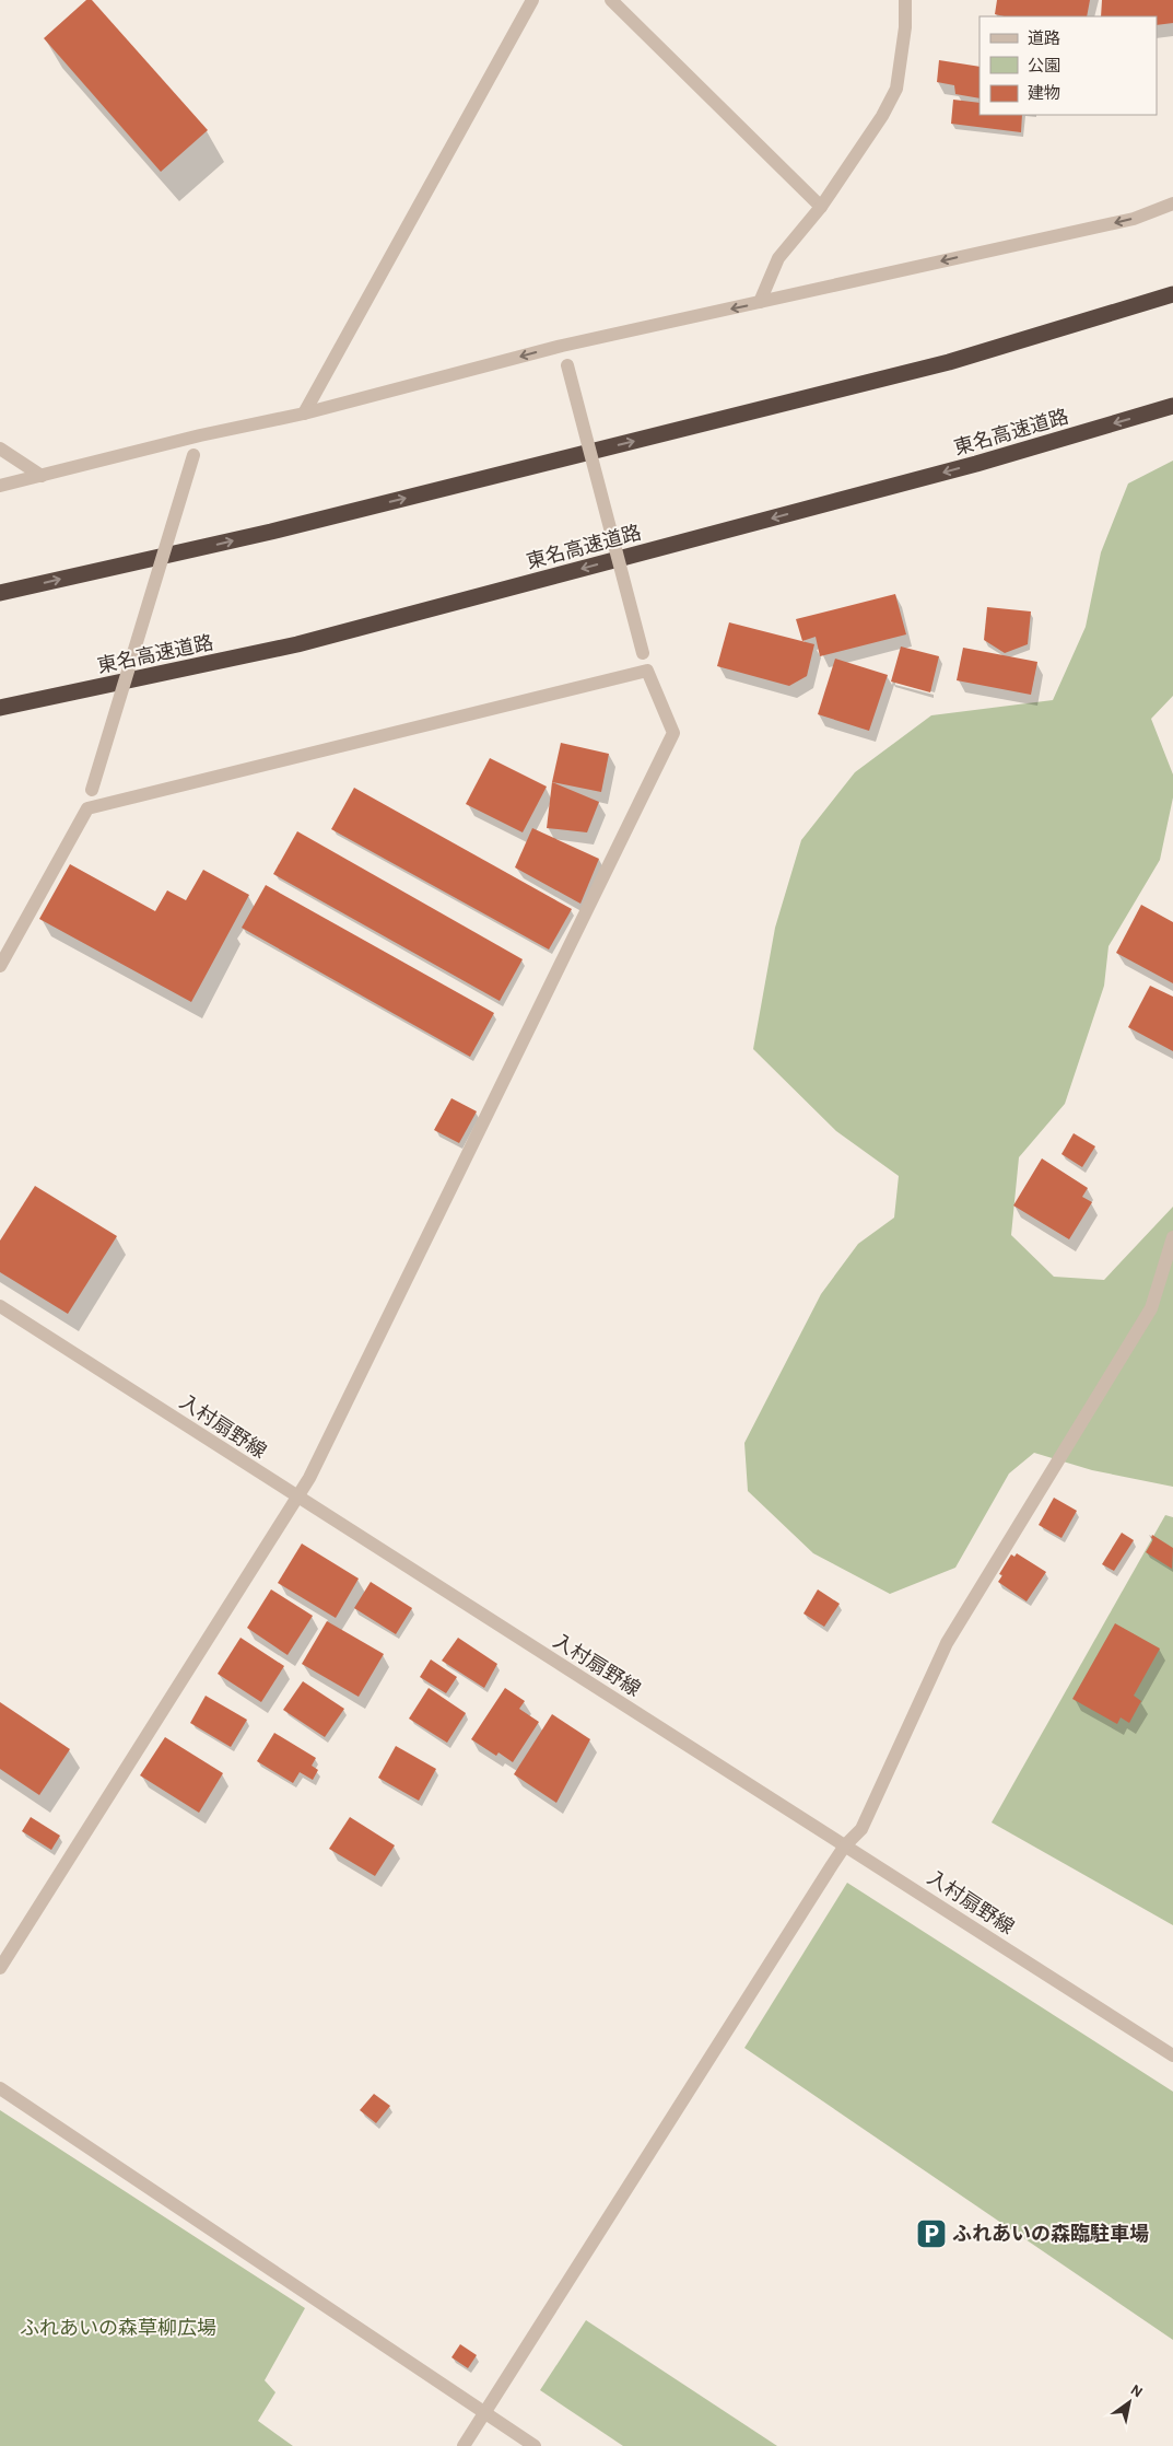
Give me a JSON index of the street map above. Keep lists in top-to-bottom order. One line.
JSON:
{"streets":{"highway":["東名高速道路"],"street":["入村扇野線"]},"parks":["ふれあいの森草柳広場"],"places":{"parking":["ふれあいの森臨駐車場"]},"legend":["道路","公園","建物"],"north":"top right"}
